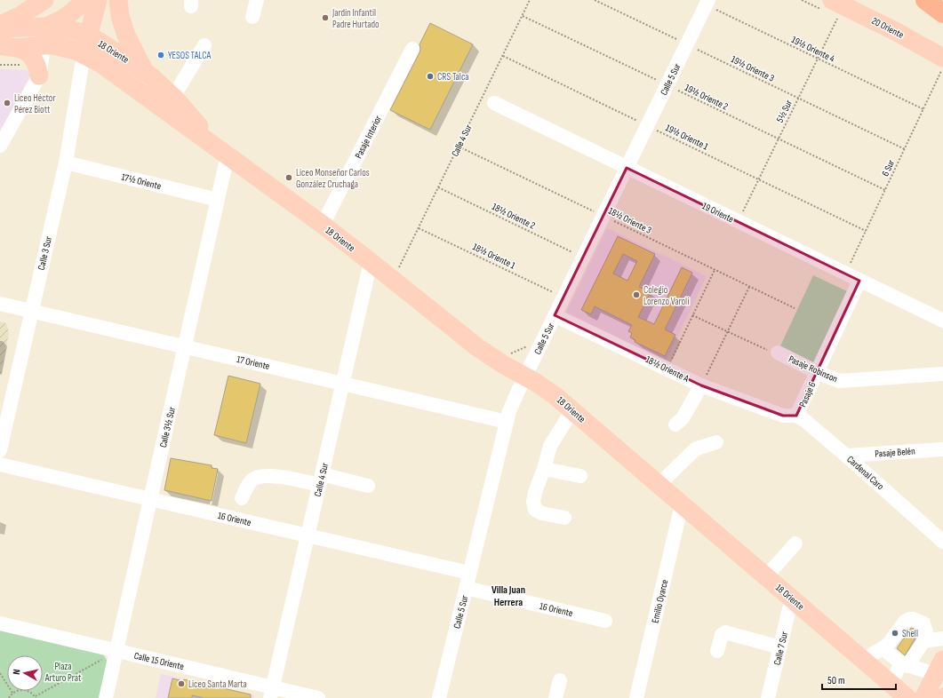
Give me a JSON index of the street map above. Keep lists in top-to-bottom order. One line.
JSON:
{"streets":{"main road":["20 Oriente","18 Oriente"],"street":["Calle 5 Sur","Pasaje Interior","Calle 4 Sur","17½ Oriente","19 Oriente","Calle 3 Sur","17 Oriente","18½ Oriente A","Pasaje Robinson","Pasaje 6","Calle 3½ Sur","Pasaje Belén","Cardenal Caro","16 Oriente","Emilio Oyarce","Calle 7 Sur","Calle 15 Oriente"],"path":["19½ Oriente 4","19½ Oriente 3","19½ Oriente 2","5½ Sur","19½ Oriente 1","6 Sur","18½ Oriente 2","18½ Oriente 3","18½ Oriente 1"]},"crossings":[["20 Oriente","5½ Sur"],["19½ Oriente 4","Calle 5 Sur"],["19½ Oriente 4","5½ Sur"],["19½ Oriente 4","6 Sur"],["18 Oriente","Calle 5 Sur"],["18 Oriente","Pasaje Interior"],["18 Oriente","Calle 4 Sur"],["18 Oriente","Calle 3 Sur"],["18 Oriente","Calle 3½ Sur"],["18 Oriente","Emilio Oyarce"],["18 Oriente","Calle 7 Sur"],["19½ Oriente 3","Calle 5 Sur"],["19½ Oriente 3","5½ Sur"],["19½ Oriente 3","6 Sur"],["Calle 5 Sur","19½ Oriente 2"],["Calle 5 Sur","19½ Oriente 1"],["Calle 5 Sur","19 Oriente"],["Calle 5 Sur","18½ Oriente 2"],["Calle 5 Sur","18½ Oriente 3"],["Calle 5 Sur","18½ Oriente 1"],["Calle 5 Sur","17 Oriente"],["Calle 5 Sur","18½ Oriente A"],["Calle 5 Sur","16 Oriente"],["19½ Oriente 2","5½ Sur"],["19½ Oriente 2","Calle 4 Sur"],["19½ Oriente 2","6 Sur"],["5½ Sur","19½ Oriente 1"],["5½ Sur","19 Oriente"],["19½ Oriente 1","Calle 4 Sur"],["19½ Oriente 1","6 Sur"],["Calle 4 Sur","18½ Oriente 2"],["Calle 4 Sur","18½ Oriente 3"],["Calle 4 Sur","18½ Oriente 1"],["Calle 4 Sur","17 Oriente"],["Calle 4 Sur","16 Oriente"],["Calle 4 Sur","Calle 15 Oriente"],["6 Sur","19 Oriente"],["17½ Oriente","Calle 3 Sur"],["17½ Oriente","Calle 3½ Sur"],["19 Oriente","Pasaje 6"],["Calle 3 Sur","17 Oriente"],["17 Oriente","Calle 3½ Sur"],["18½ Oriente A","Pasaje 6"],["18½ Oriente A","Cardenal Caro"],["Pasaje Robinson","Pasaje 6"],["Pasaje 6","Cardenal Caro"],["Calle 3½ Sur","16 Oriente"],["Calle 3½ Sur","Calle 15 Oriente"],["Pasaje Belén","Cardenal Caro"]],"districts":["Villa Juan Herrera"],"parks":["Plaza Arturo Prat"],"places":["Jardín Infantil Padre Hurtado","YESOS TALCA","CRS Talca","Liceo Héctor Pérez Biott","Liceo Monseñor Carlos González Cruchaga","Colegio Lorenzo Varoli","Shell","Liceo Santa Marta"],"scale_bar":"50 m","north":"left"}
